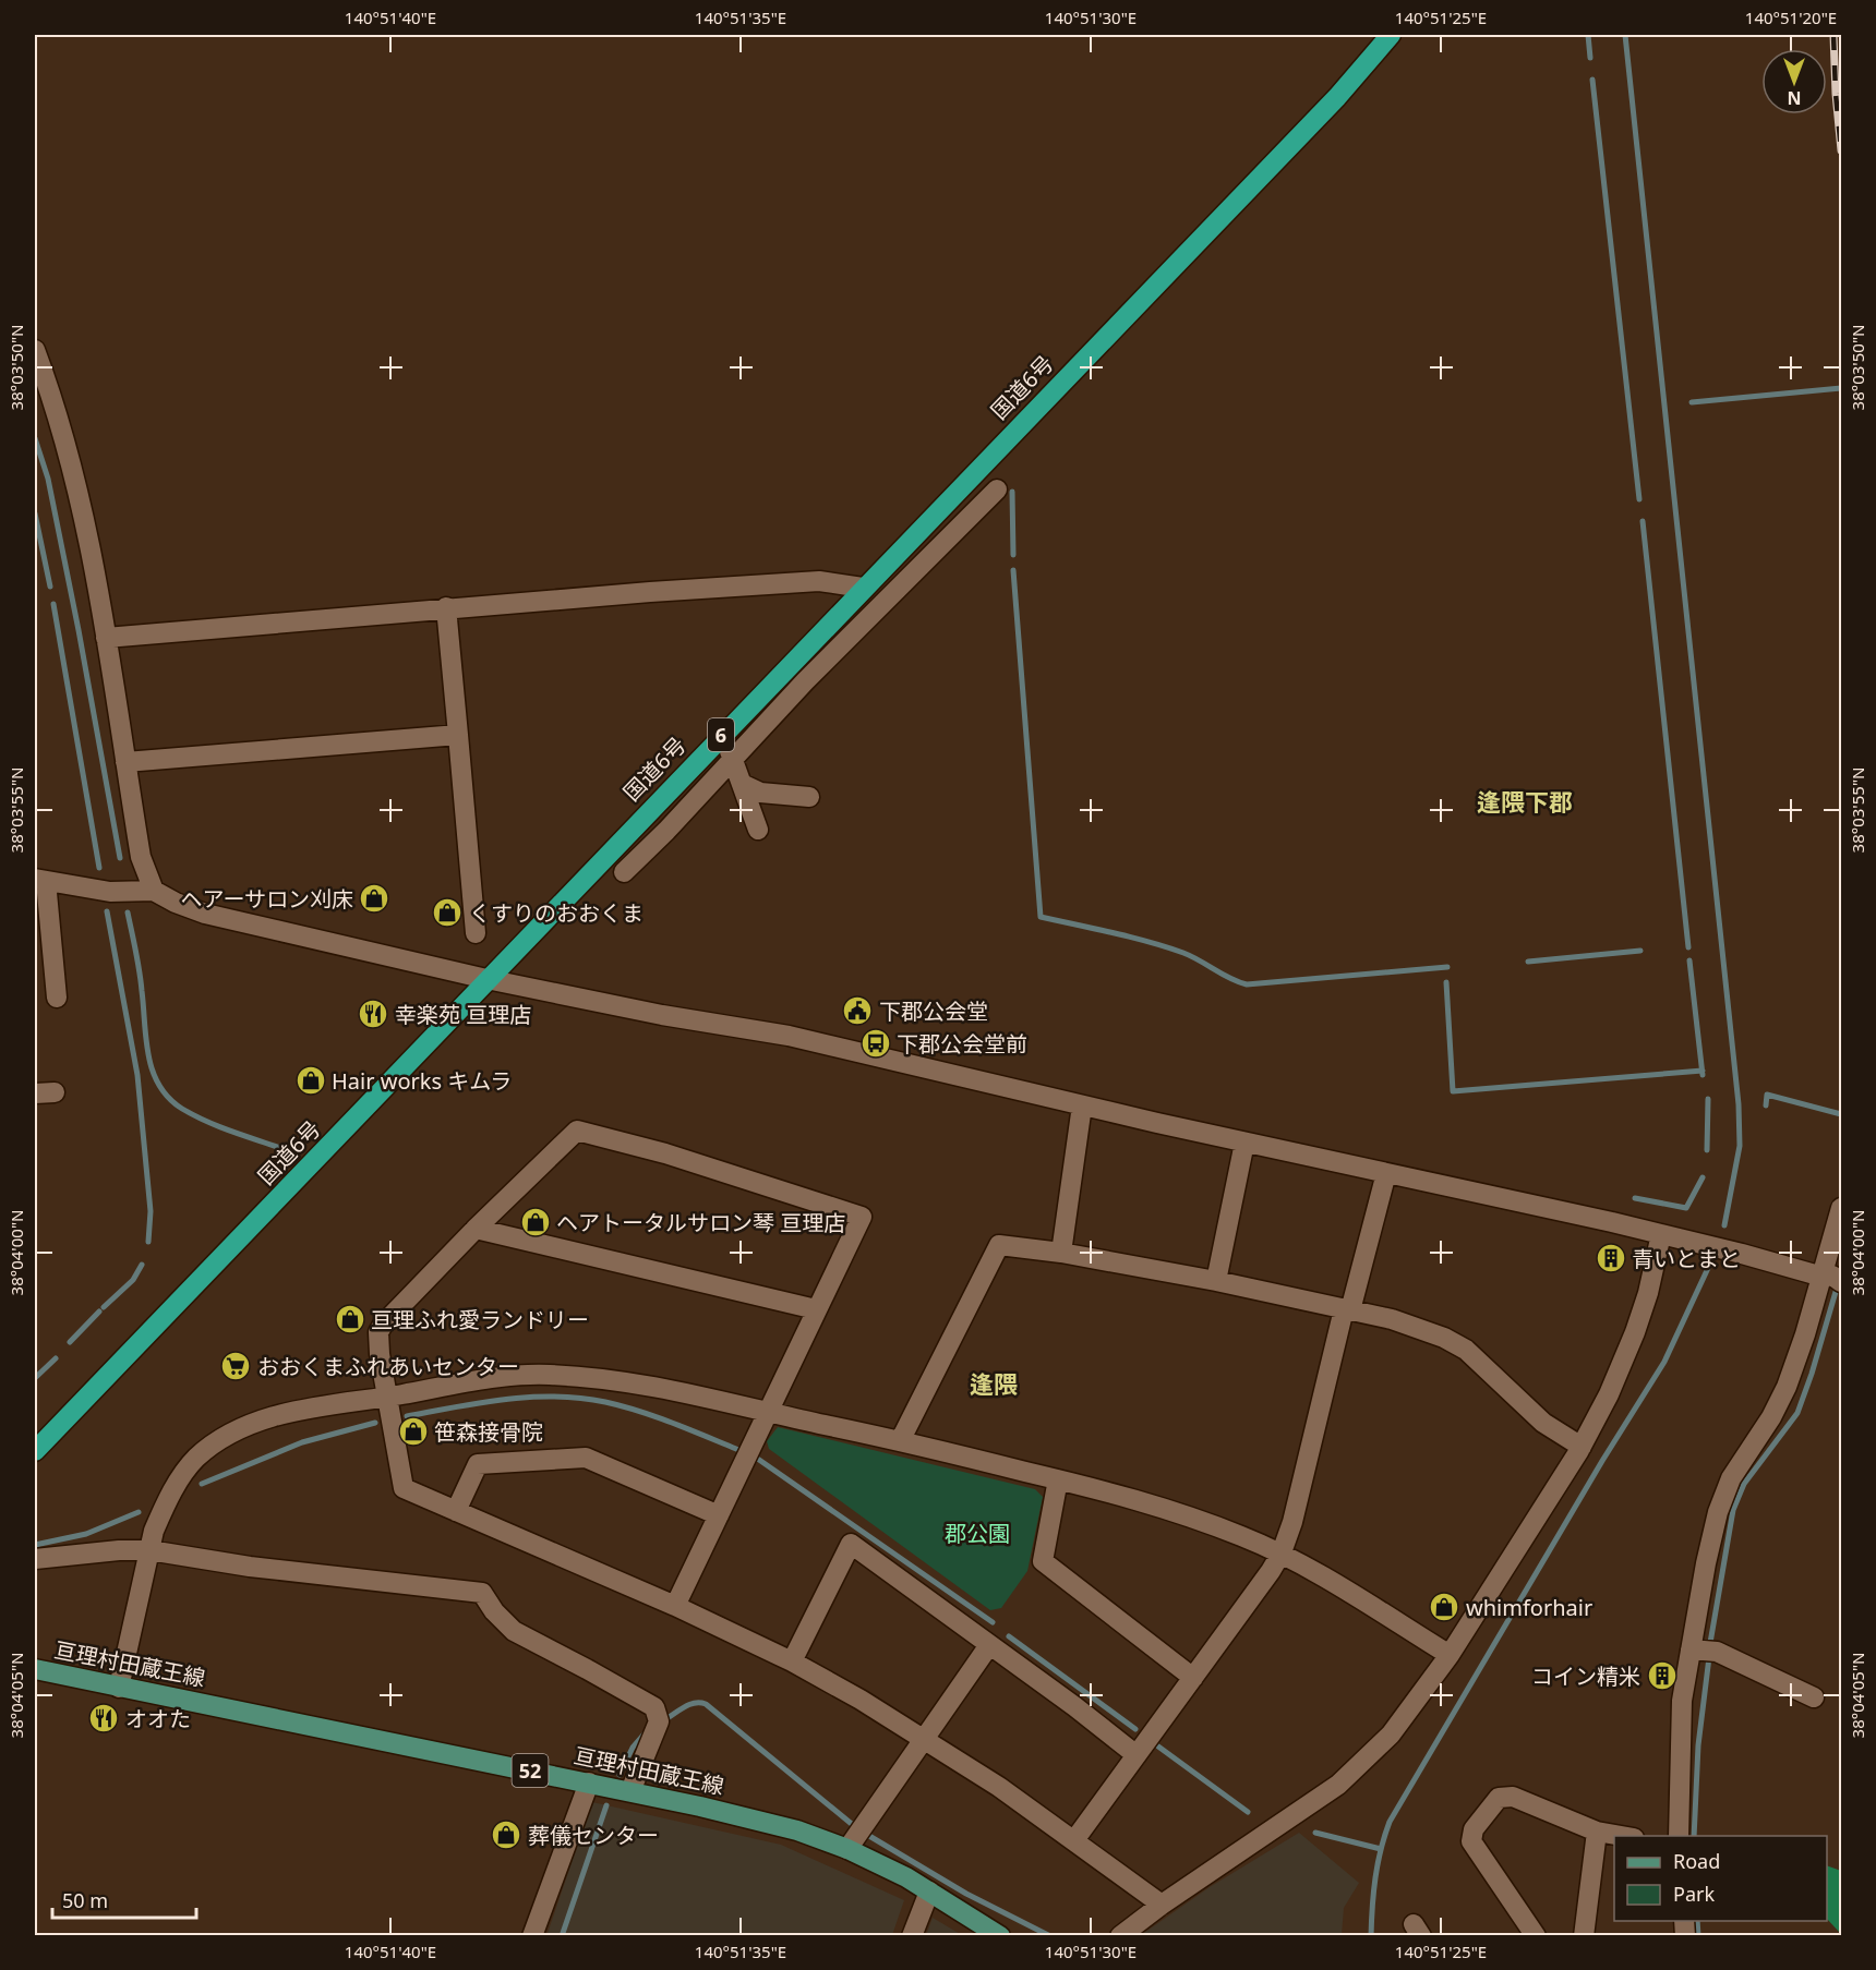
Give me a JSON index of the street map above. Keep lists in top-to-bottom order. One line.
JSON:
{"streets":{"highway":["国道6号","6"],"main road":["亘理村田蔵王線","52"]},"districts":["逢隈下郡","逢隈"],"parks":["郡公園"],"places":{"shop":["ヘアーサロン刈床","くすりのおおくま","Hair works キムラ","ヘアトータルサロン琴 亘理店","亘理ふれ愛ランドリー","笹森接骨院","whimforhair","葬儀センター"],"public building":["下郡公会堂"],"restaurant":["幸楽苑 亘理店","オオた"],"bus stop":["下郡公会堂前"],"building":["青いとまと","コイン精米"],"supermarket":["おおくまふれあいセンター"]},"legend":["Road","Park"],"scale_bar":"50 m","north":"bottom","coordinates":["140°51'40\"E","140°51'35\"E","140°51'30\"E","140°51'25\"E","140°51'20\"E","38°03'50\"N","38°03'55\"N","38°04'00\"N","38°04'05\"N"]}
